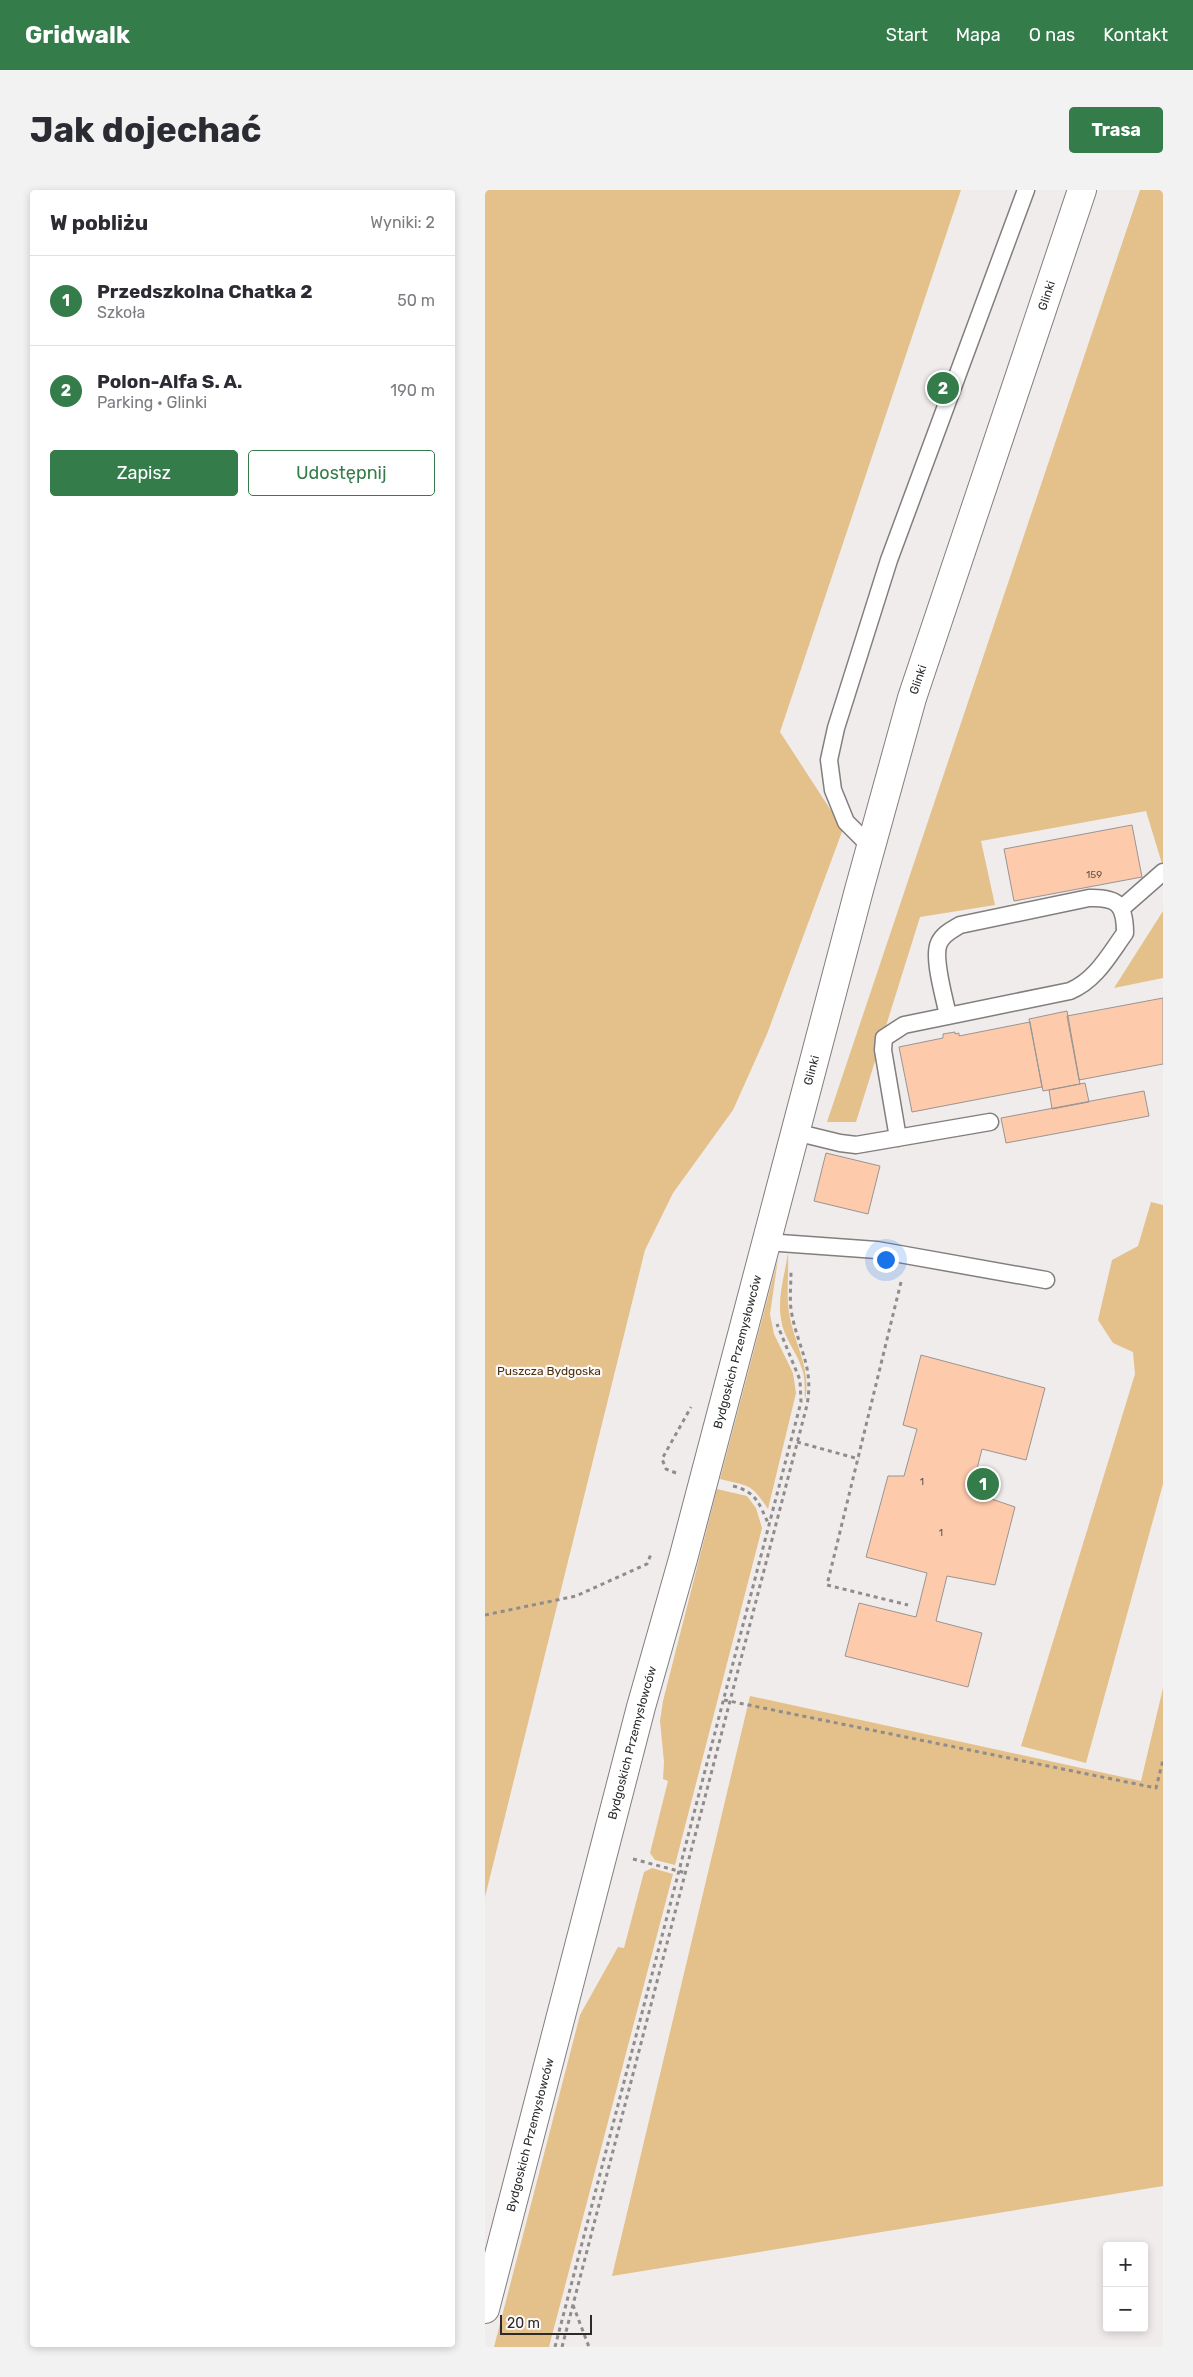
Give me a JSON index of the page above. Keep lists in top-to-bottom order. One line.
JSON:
{"streets":{"street":["Glinki","Bydgoskich Przemysłowców"]},"crossings":[["Glinki","Bydgoskich Przemysłowców"]],"parks":["Puszcza Bydgoska"],"house_numbers":["159","1","1"],"scale_bar":"20 m","page":{"header":"Gridwalk","nav":["Start","Mapa","O nas","Kontakt"],"buttons":["Trasa",["Zapisz","Udostępnij"]],"title":"Jak dojechać","heading":["W pobliżu","Wyniki: 2"],"list":[{"mark":"1","name":"Przedszkolna Chatka 2","note":"Szkoła","value":"50 m"},{"mark":"2","name":"Polon-Alfa S. A.","note":"Parking · Glinki","value":"190 m"}],"pins":["2","1"],"map_buttons":["+","−"],"scale":"20 m"}}
